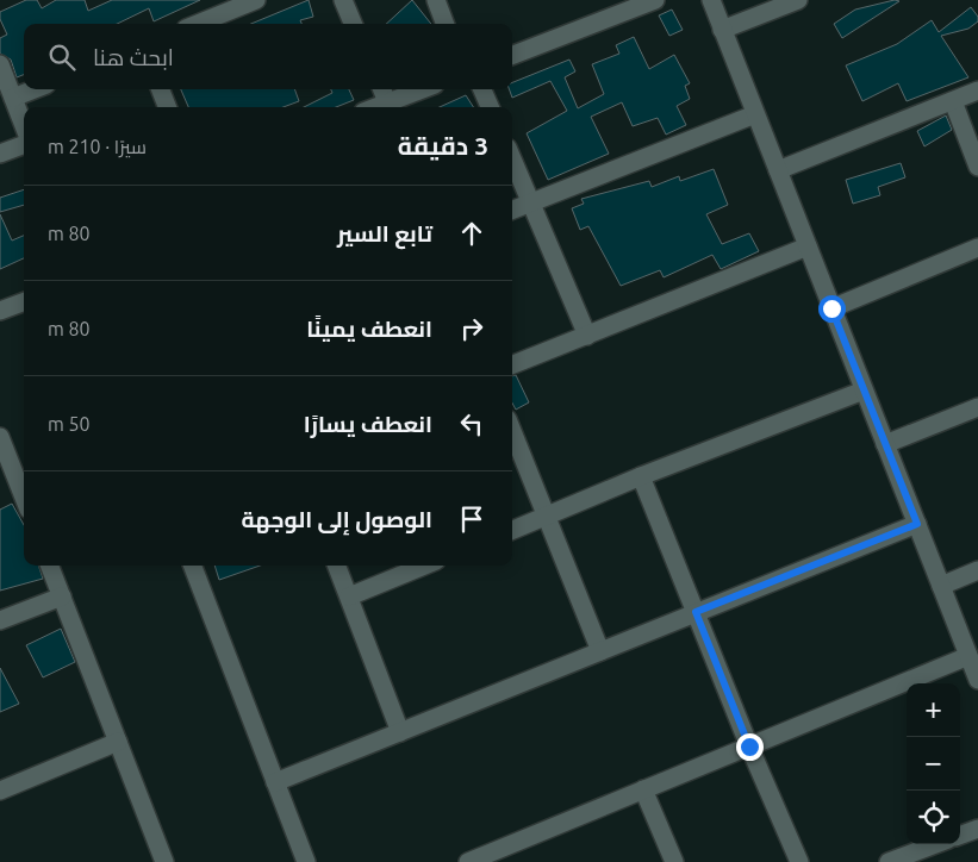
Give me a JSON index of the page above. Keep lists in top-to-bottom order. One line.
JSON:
{"page":{"search":"ابحث هنا","heading":["3 دقيقة","سيرًا · 210 m"],"list":[["تابع السير","80 m"],["انعطف يمينًا","80 m"],["انعطف يسارًا","50 m"],"الوصول إلى الوجهة"],"map_buttons":["+","−"]}}
